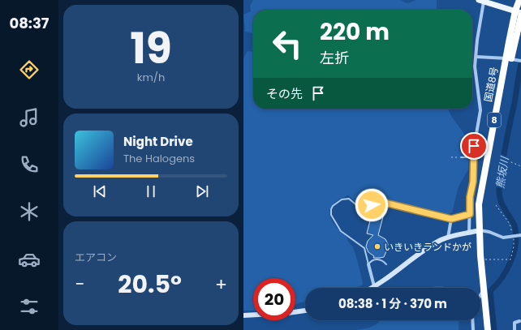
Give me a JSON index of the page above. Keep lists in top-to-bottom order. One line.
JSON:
{"streets":{"highway":["国道8号","8"]},"water":["熊坂川"],"places":["いきいきランドかが"],"page":{"tabs":"08:37","tile":[["19","km/h"],"エアコン"],"turn":["220 m","左折"],"then":"その先","song":["Night Drive","The Halogens"],"heat":["−","20.5°","+"],"limit":"20","trip":"08:38 · 1 分 · 370 m"}}
